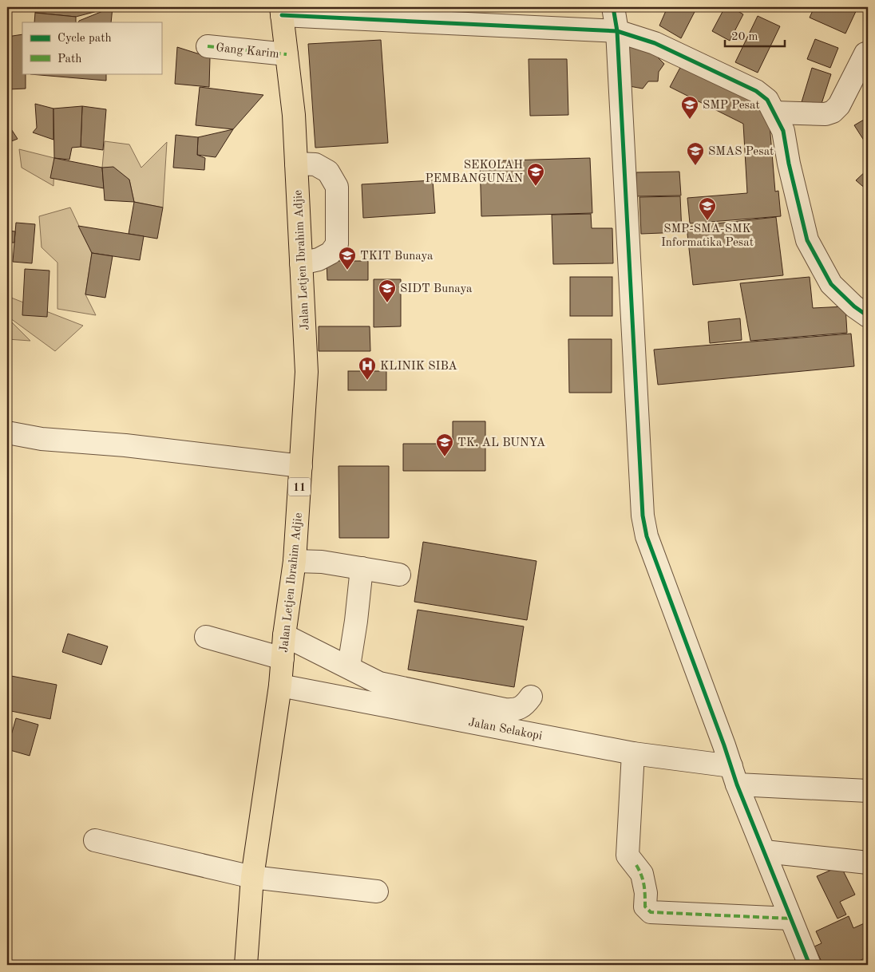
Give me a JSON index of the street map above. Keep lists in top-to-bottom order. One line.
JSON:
{"streets":{"main road":["Jalan Letjen Ibrahim Adjie","11"],"street":["Gang Karim","Jalan Selakopi"]},"crossings":[["Gang Karim","Jalan Letjen Ibrahim Adjie"],["Jalan Letjen Ibrahim Adjie","Jalan Selakopi"]],"places":{"school or university":["SMP Pesat","SMAS Pesat","SEKOLAH PEMBANGUNAN","SMP-SMA-SMK Informatika Pesat","TKIT Bunaya","SIDT Bunaya","TK. AL BUNYA"],"hospital":["KLINIK SIBA"]},"legend":["Cycle path","Path"],"scale_bar":"20 m"}
